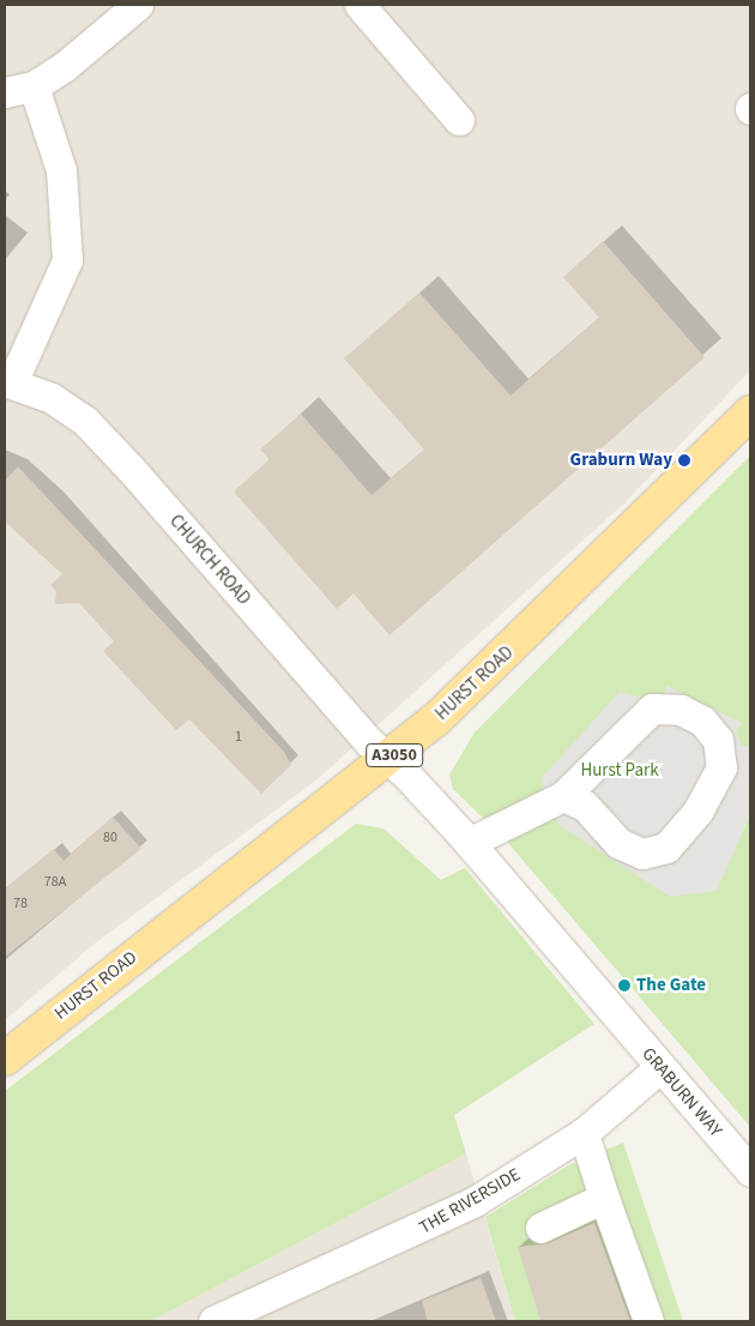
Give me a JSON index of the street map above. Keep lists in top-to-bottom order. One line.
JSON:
{"streets":{"main road":["HURST ROAD","A3050"],"street":["CHURCH ROAD","GRABURN WAY","THE RIVERSIDE"]},"crossings":[["CHURCH ROAD","HURST ROAD"],["GRABURN WAY","THE RIVERSIDE"]],"parks":["Hurst Park"],"places":["Graburn Way","The Gate"],"house_numbers":["1","80","78A","78"]}
